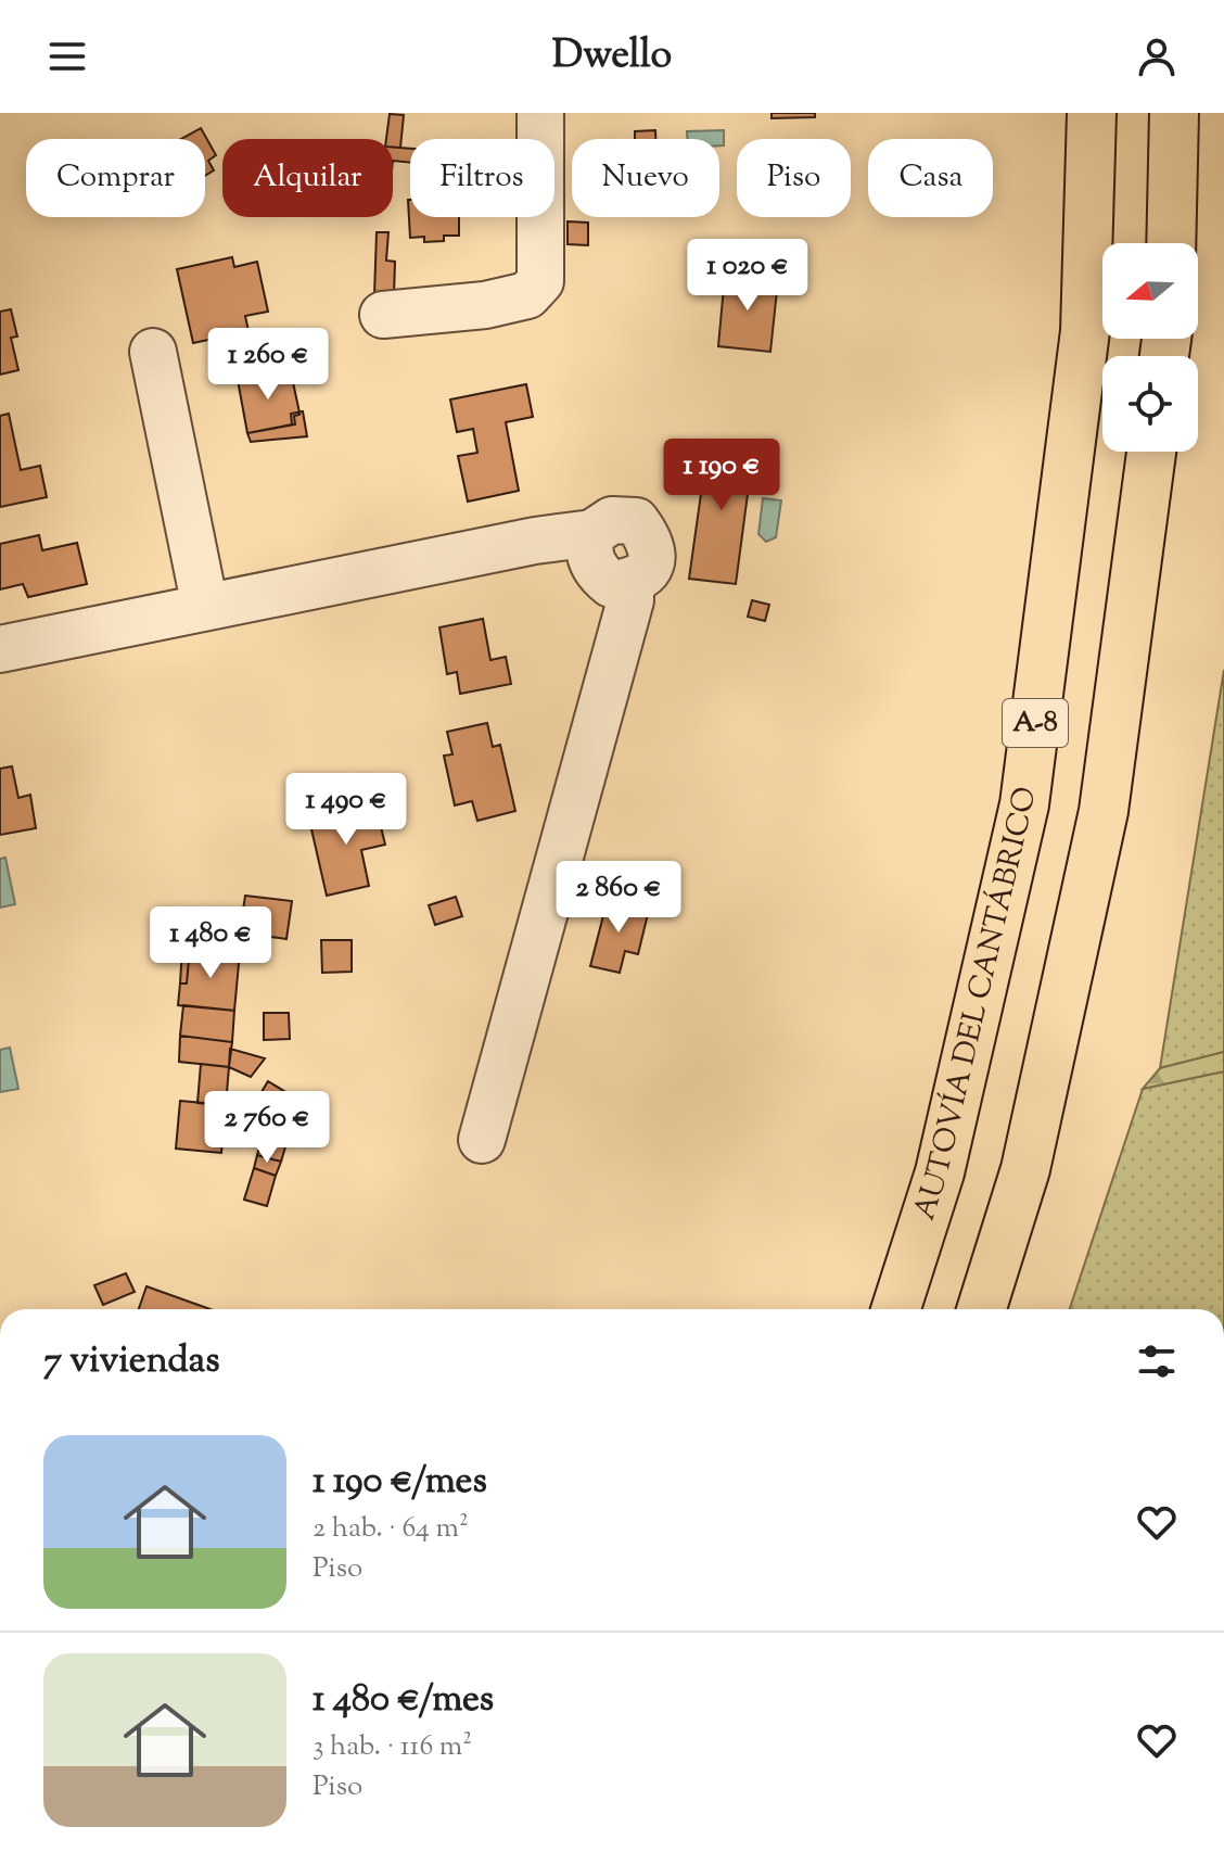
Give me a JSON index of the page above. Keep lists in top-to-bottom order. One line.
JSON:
{"streets":{"highway":["A-8","AUTOVÍA DEL CANTÁBRICO"]},"north":"left","page":{"header":"Dwello","chip":["Comprar","Alquilar","Filtros","Nuevo","Piso","Casa"],"price":["1 020 €","1 260 €","1 190 €","1 490 €","2 860 €","1 480 €","2 760 €"],"heading":"7 viviendas","list":[{"name":"1 190 €/mes","note":"2 hab. · 64 m² · Piso"},{"name":"1 480 €/mes","note":"3 hab. · 116 m² · Piso"}]}}
